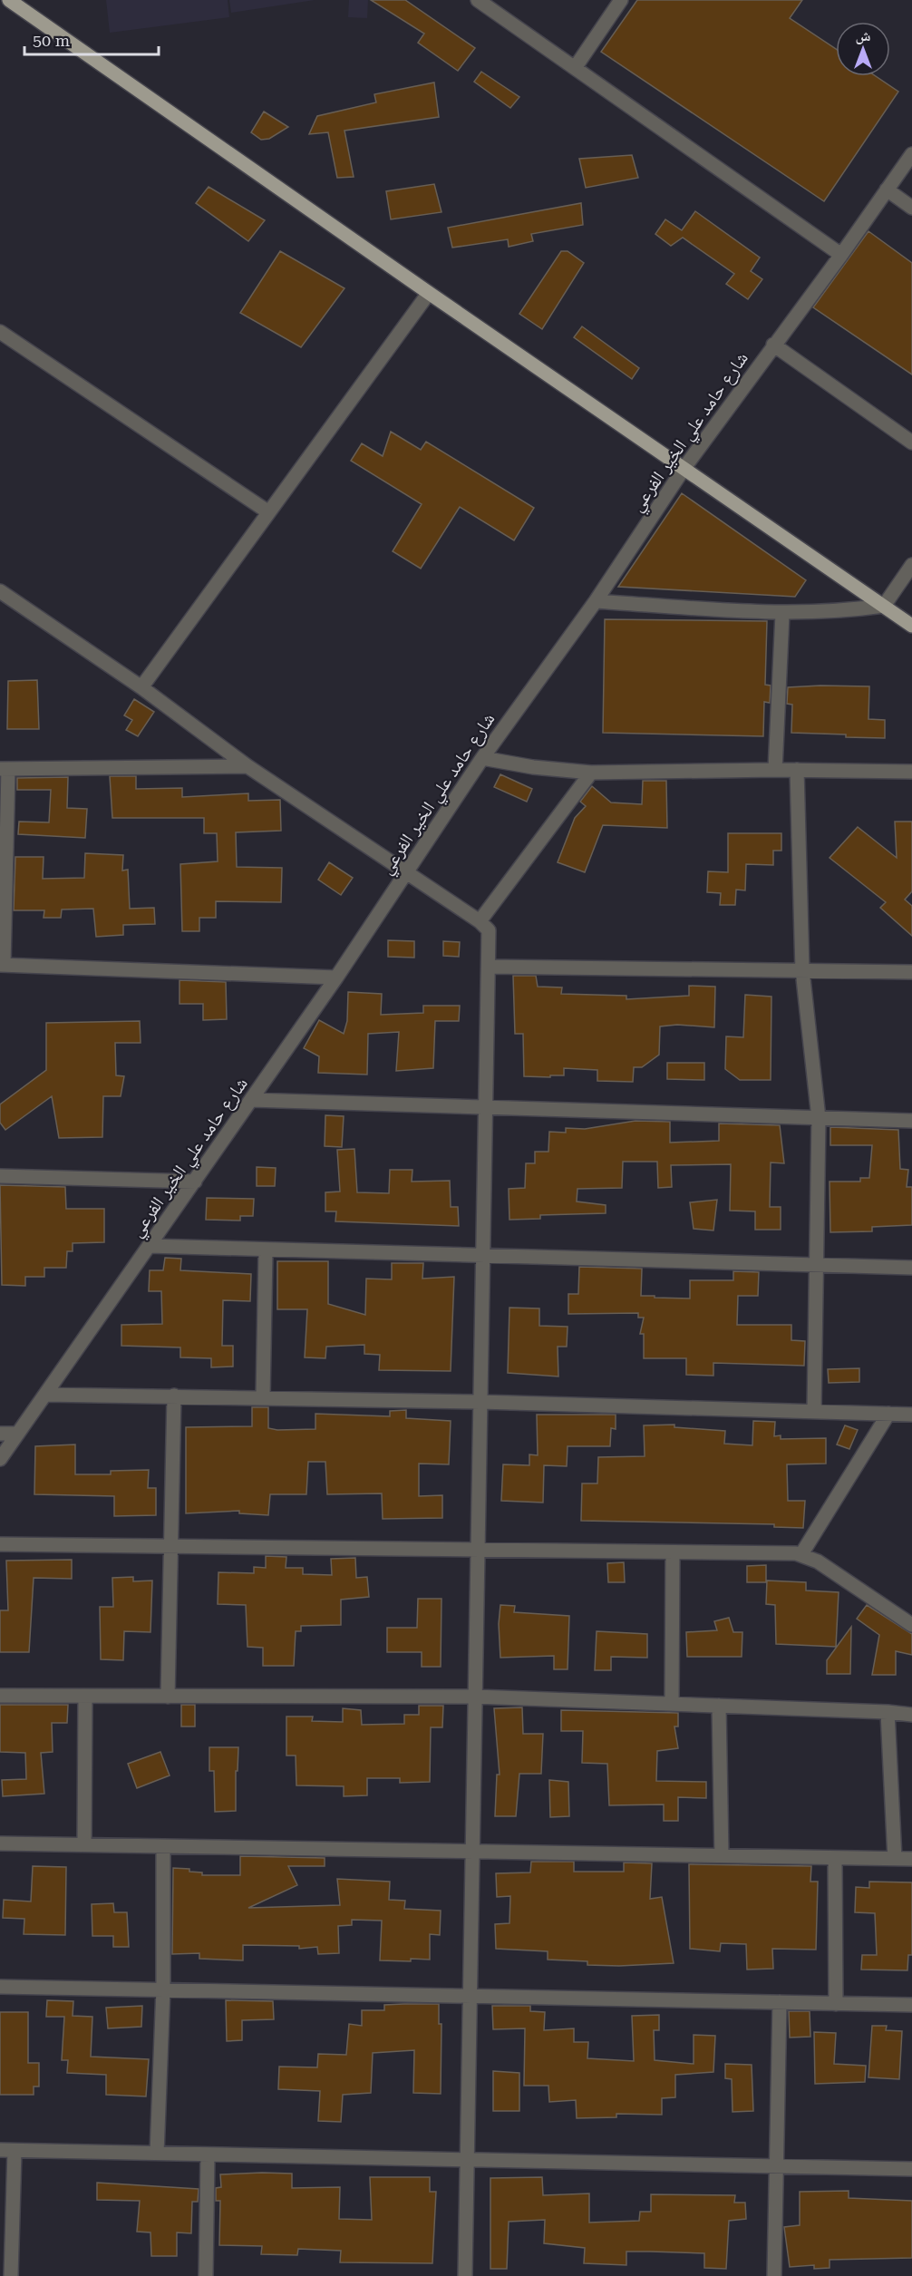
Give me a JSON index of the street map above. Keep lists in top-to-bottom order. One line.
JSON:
{"streets":{"street":["شارع حامد علي الخير الفرعي"]},"scale_bar":"50 m","north":"top"}
